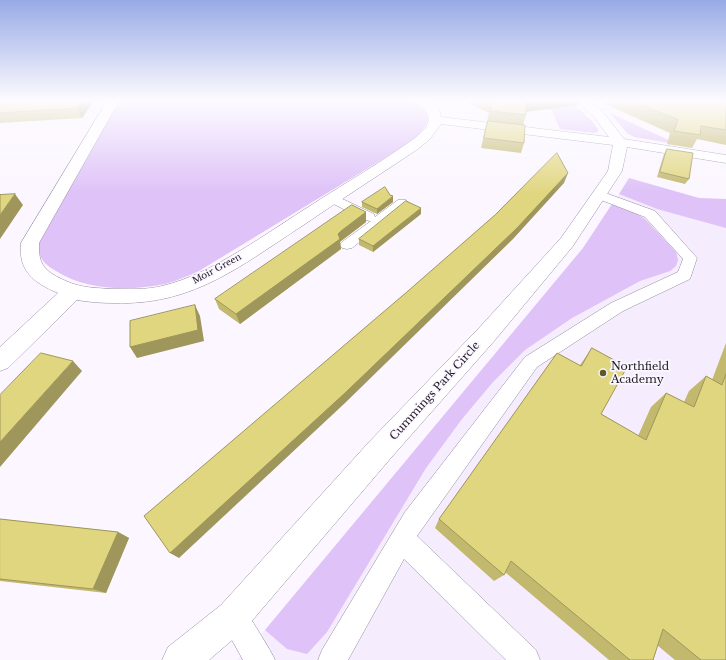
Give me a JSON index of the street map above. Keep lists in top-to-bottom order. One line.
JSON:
{"streets":{"street":["Moir Green","Cummings Park Circle"]},"places":["Northfield Academy"]}
